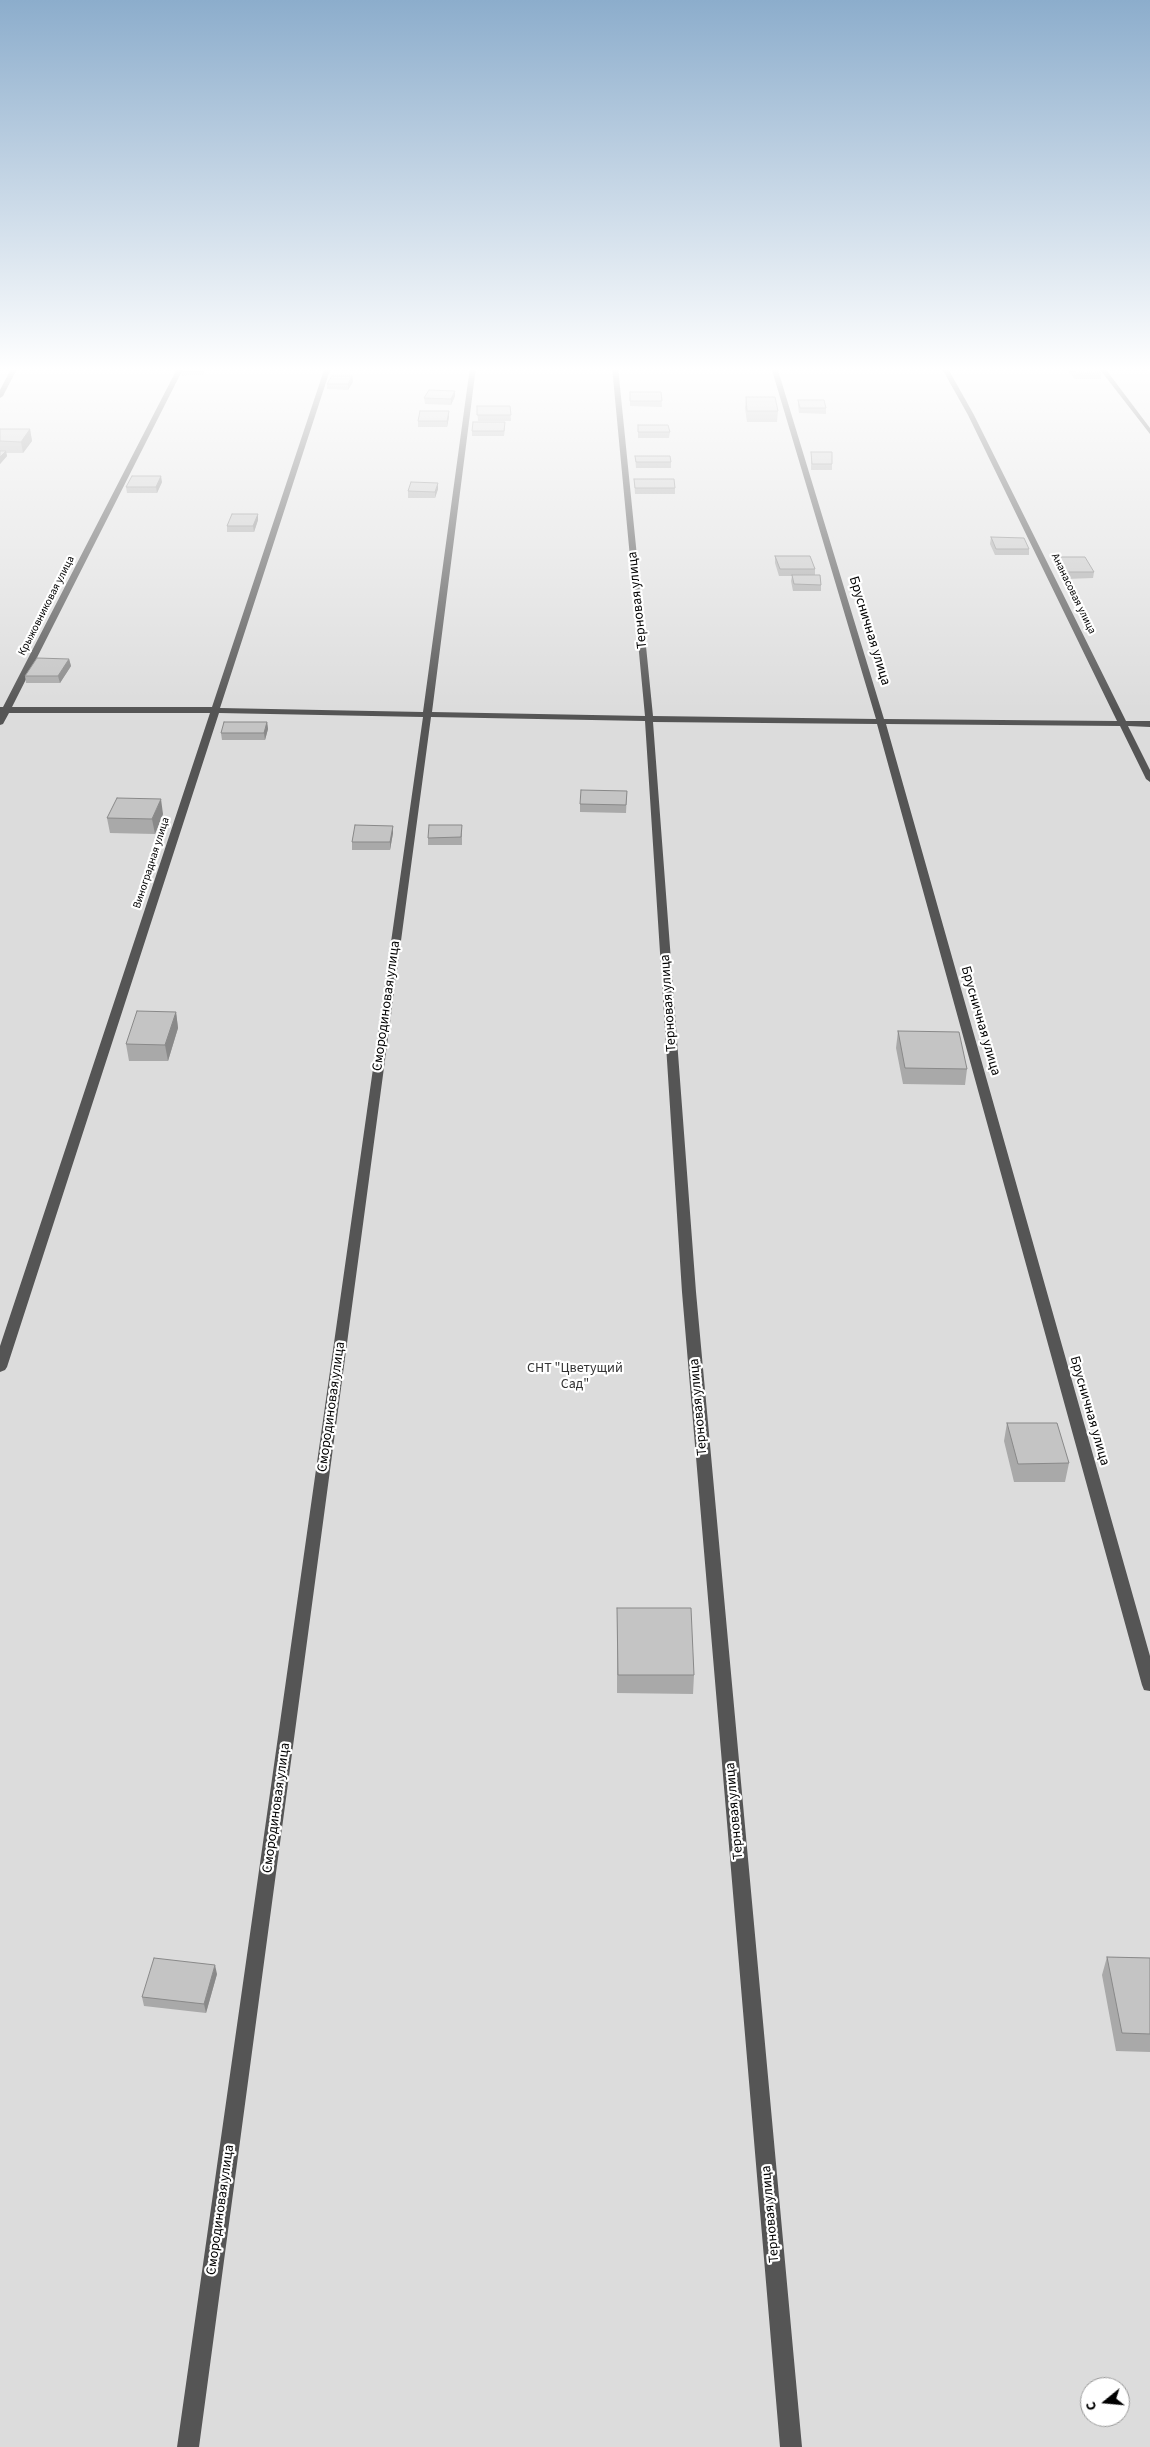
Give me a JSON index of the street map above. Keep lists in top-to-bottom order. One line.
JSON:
{"streets":{"street":["Ананасовая улица","Терновая улица","Крыжовниковая улица","Брусничная улица","Виноградная улица","Смородиновая улица"]},"parks":["СНТ \"Цветущий Сад\""],"north":"left"}
